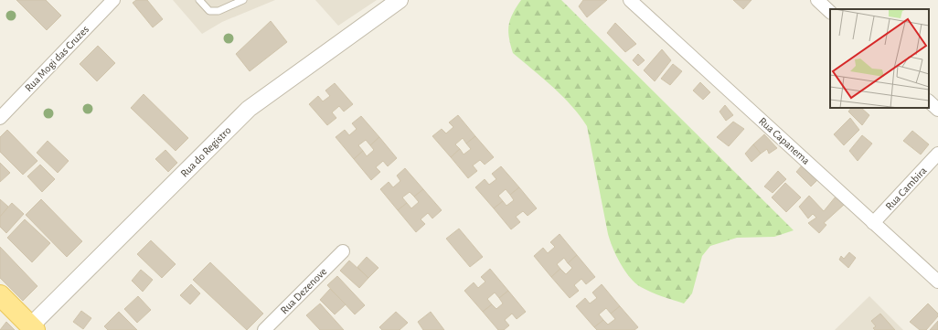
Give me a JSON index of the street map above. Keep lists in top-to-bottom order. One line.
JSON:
{"streets":{"street":["Rua Mogi das Cruzes","Rua Capanema","Rua do Registro","Rua Cambira","Rua Dezenove"]},"crossings":[["Rua Capanema","Rua Cambira"]]}
